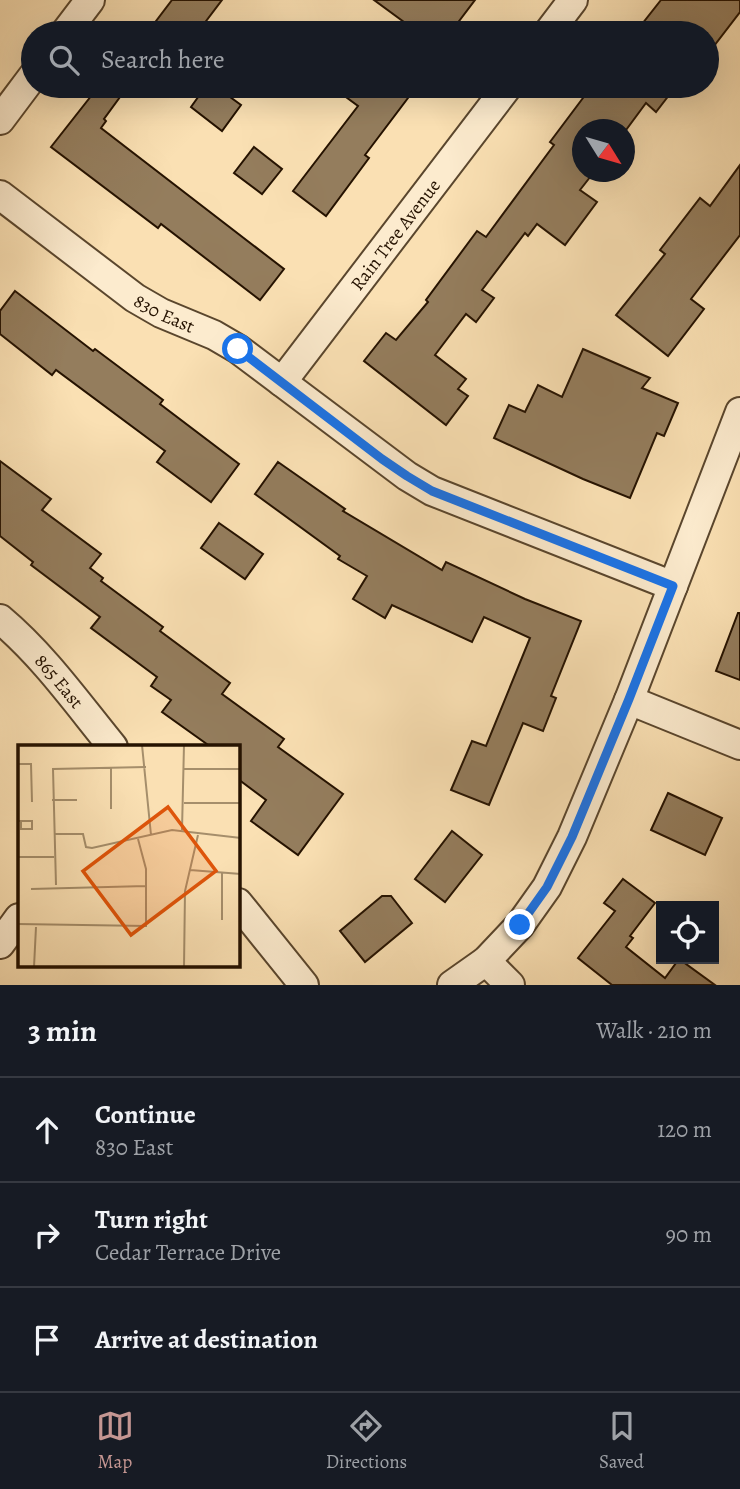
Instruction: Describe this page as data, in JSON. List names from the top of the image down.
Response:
{
  "streets": {
    "street": ["Rain Tree Avenue", "830 East", "865 East"]
  },
  "crossings": [
    ["Rain Tree Avenue", "830 East"]
  ],
  "north": "bottom right",
  "page": {
    "search": "Search here",
    "heading": ["3 min", "Walk · 210 m"],
    "list": [
      ["Continue", "830 East", "120 m"],
      ["Turn right", "Cedar Terrace Drive", "90 m"],
      "Arrive at destination"
    ],
    "nav": ["Map", "Directions", "Saved"]
  }
}
